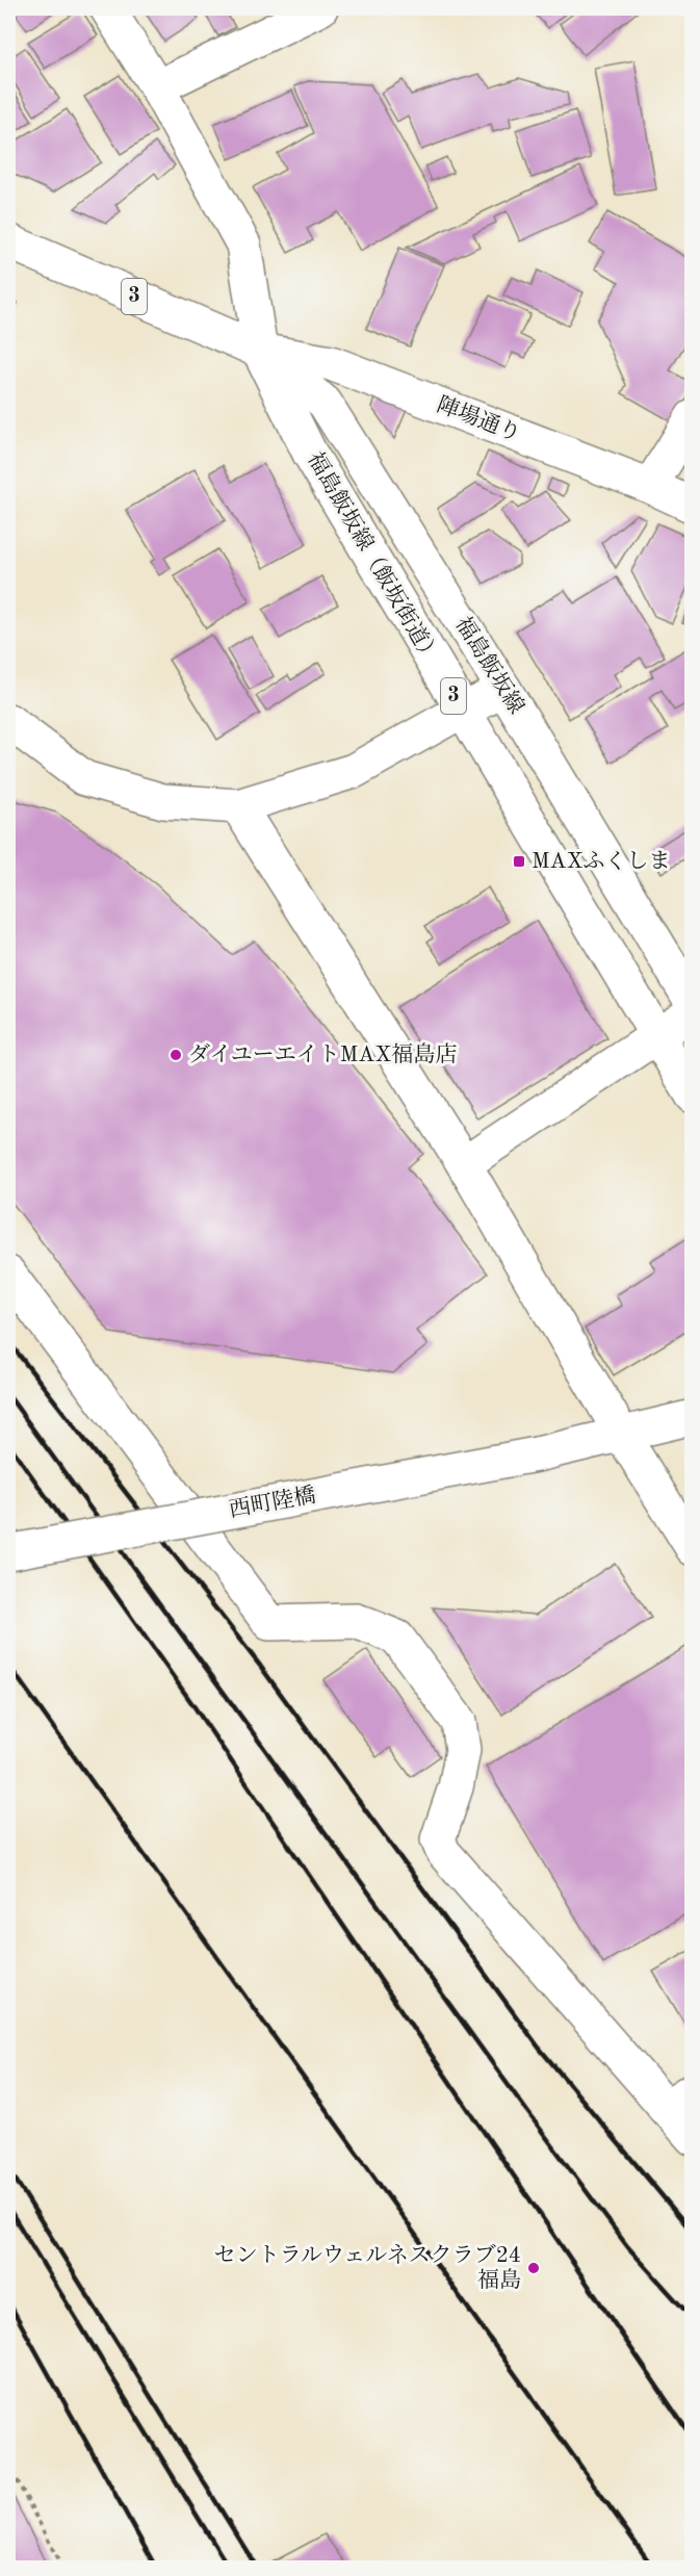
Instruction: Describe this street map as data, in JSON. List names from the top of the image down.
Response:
{
  "streets": {
    "street": [
      "3",
      "陣場通り",
      "福島飯坂線（飯坂街道）",
      "福島飯坂線",
      "西町陸橋"
    ]
  },
  "crossings": [
    ["3", "陣場通り"],
    ["3", "福島飯坂線（飯坂街道）"],
    ["3", "福島飯坂線"],
    ["陣場通り", "福島飯坂線（飯坂街道）"],
    ["陣場通り", "福島飯坂線"],
    ["福島飯坂線（飯坂街道）", "福島飯坂線"]
  ],
  "places": {
    "transit": ["MAXふくしま"],
    "other": ["ダイユーエイトMAX福島店", "セントラルウェルネスクラブ24 福島"]
  }
}
